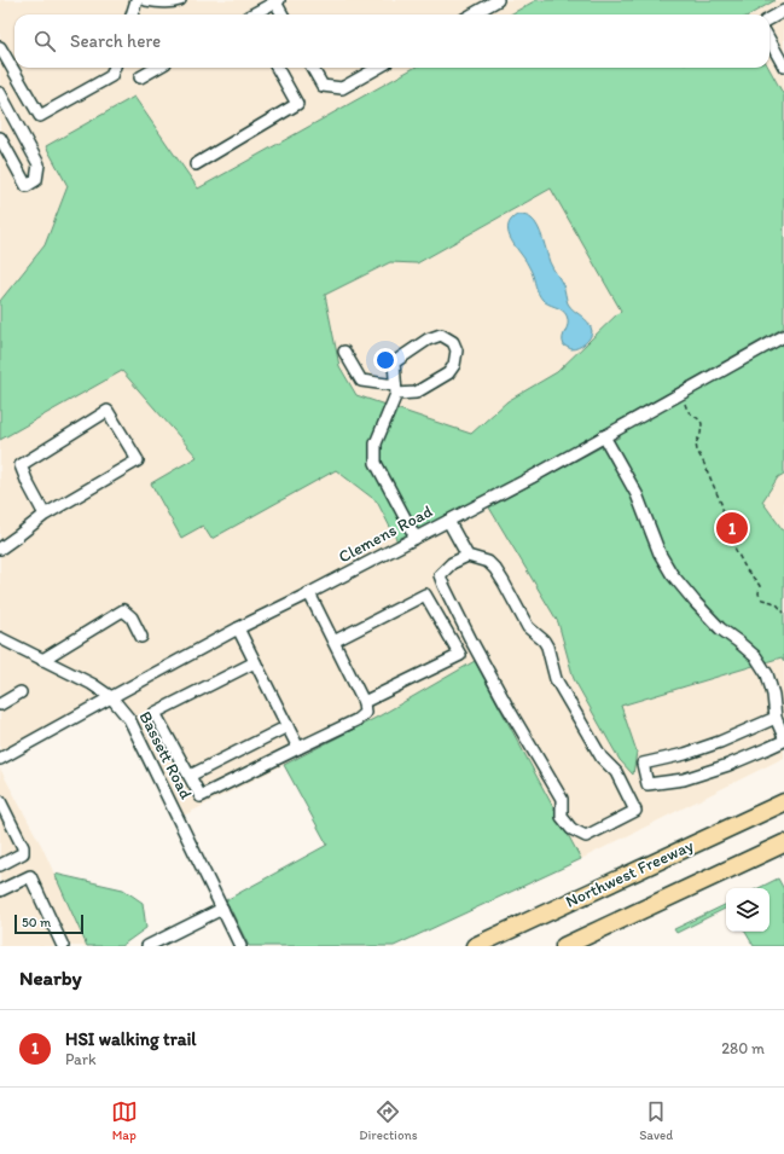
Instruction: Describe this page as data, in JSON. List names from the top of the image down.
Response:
{
  "streets": {
    "highway": ["Northwest Freeway"],
    "street": ["Clemens Road", "Bassett Road"]
  },
  "crossings": [
    ["Clemens Road", "Bassett Road"]
  ],
  "scale_bar": "50 m",
  "page": {
    "search": "Search here",
    "pins": "1",
    "scale": "50 m",
    "heading": "Nearby",
    "list": [
      {
        "mark": "1",
        "name": "HSI walking trail",
        "note": "Park",
        "value": "280 m"
      }
    ],
    "nav": ["Map", "Directions", "Saved"]
  }
}
